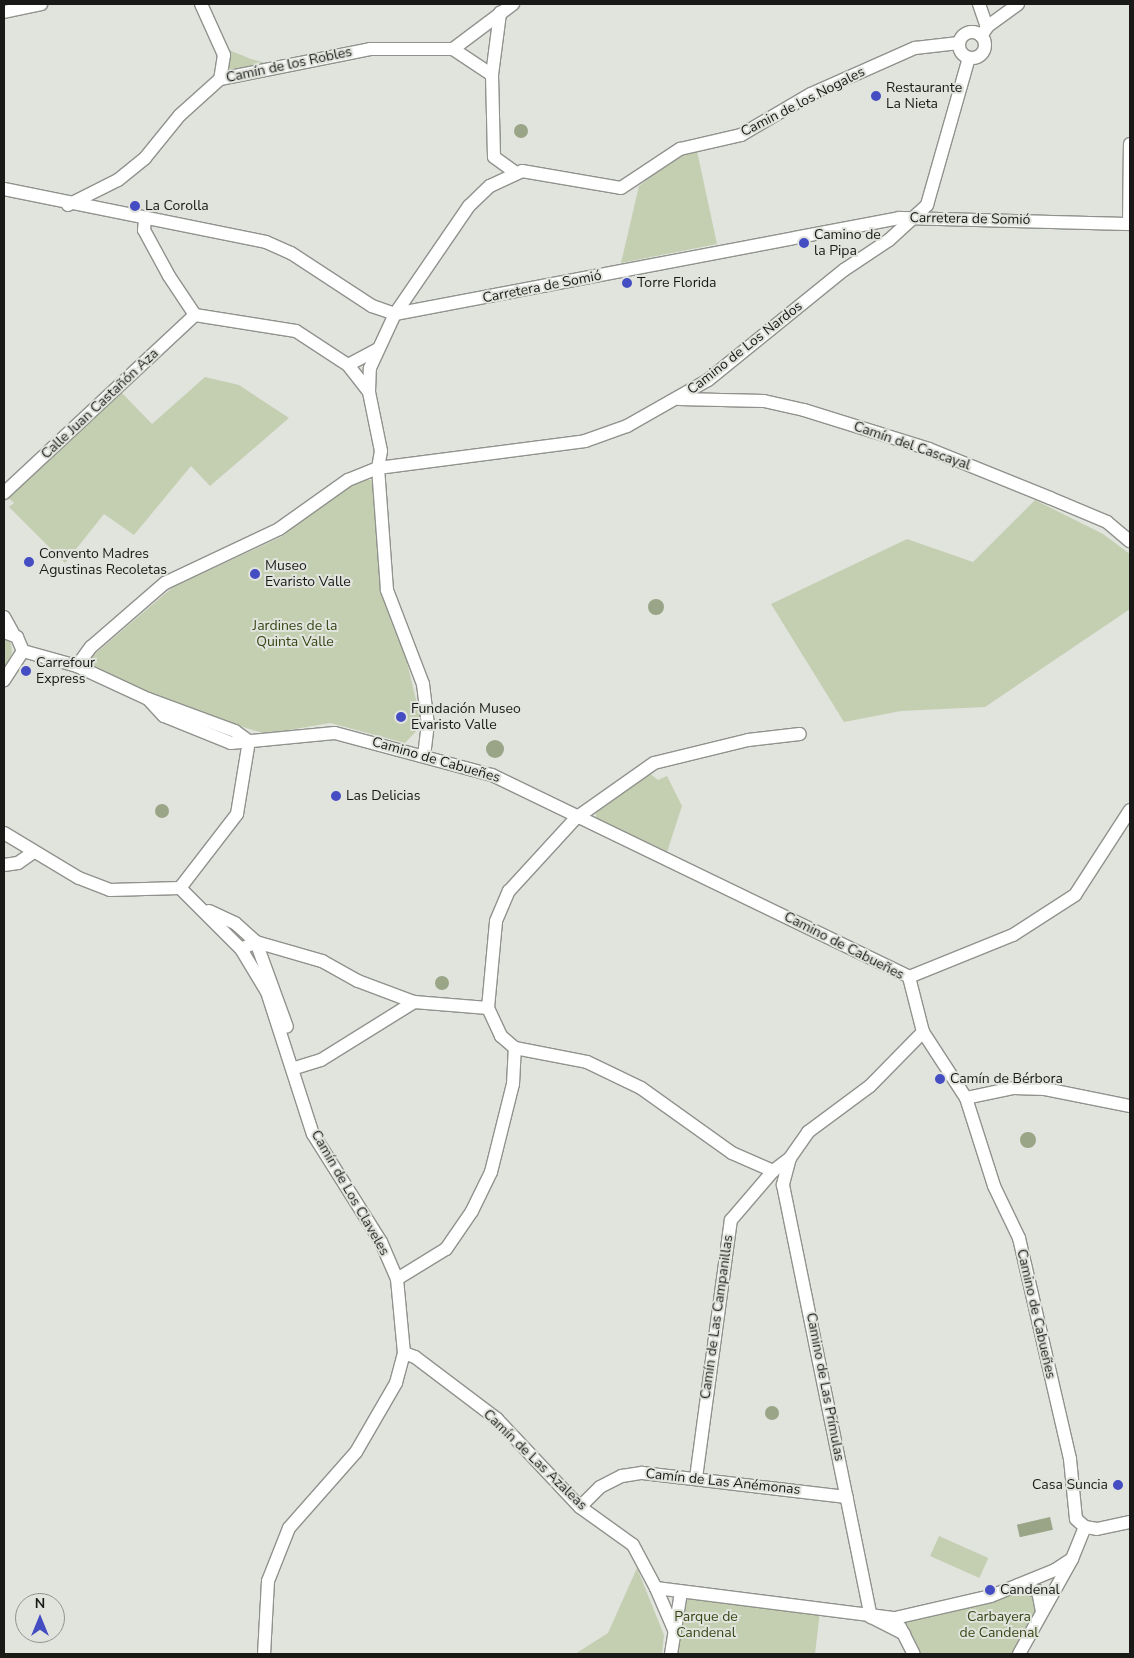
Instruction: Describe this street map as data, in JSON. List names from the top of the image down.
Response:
{
  "streets": {
    "street": [
      "Camín de los Robles",
      "Camin de los Nogales",
      "Carretera de Somió",
      "Camino de Los Nardos",
      "Calle Juan Castañón Aza",
      "Camín del Cascayal",
      "Camino de Cabueñes",
      "Camín de Los Claveles",
      "Camín de Las Campanillas",
      "Camino de Las Prímulas",
      "Camín de Las Azaleas",
      "Camín de Las Anémonas"
    ]
  },
  "crossings": [
    ["Camín de los Robles", "Carretera de Somió"],
    ["Carretera de Somió", "Camino de Los Nardos"],
    ["Camino de Los Nardos", "Camín del Cascayal"],
    ["Camino de Los Nardos", "Camino de Cabueñes"],
    ["Camín de Los Claveles", "Camín de Las Azaleas"],
    ["Camín de Las Campanillas", "Camino de Las Prímulas"],
    ["Camín de Las Campanillas", "Camín de Las Anémonas"],
    ["Camino de Las Prímulas", "Camín de Las Anémonas"],
    ["Camín de Las Azaleas", "Camín de Las Anémonas"]
  ],
  "parks": ["Jardines de la Quinta Valle", "Parque de Candenal", "Carbayera de Candenal"],
  "places": [
    "Restaurante La Nieta",
    "La Corolla",
    "Camino de la Pipa",
    "Torre Florida",
    "Convento Madres Agustinas Recoletas",
    "Museo Evaristo Valle",
    "Carrefour Express",
    "Fundación Museo Evaristo Valle",
    "Las Delicias",
    "Camín de Bérbora",
    "Casa Suncia",
    "Candenal"
  ],
  "north": "top"
}
